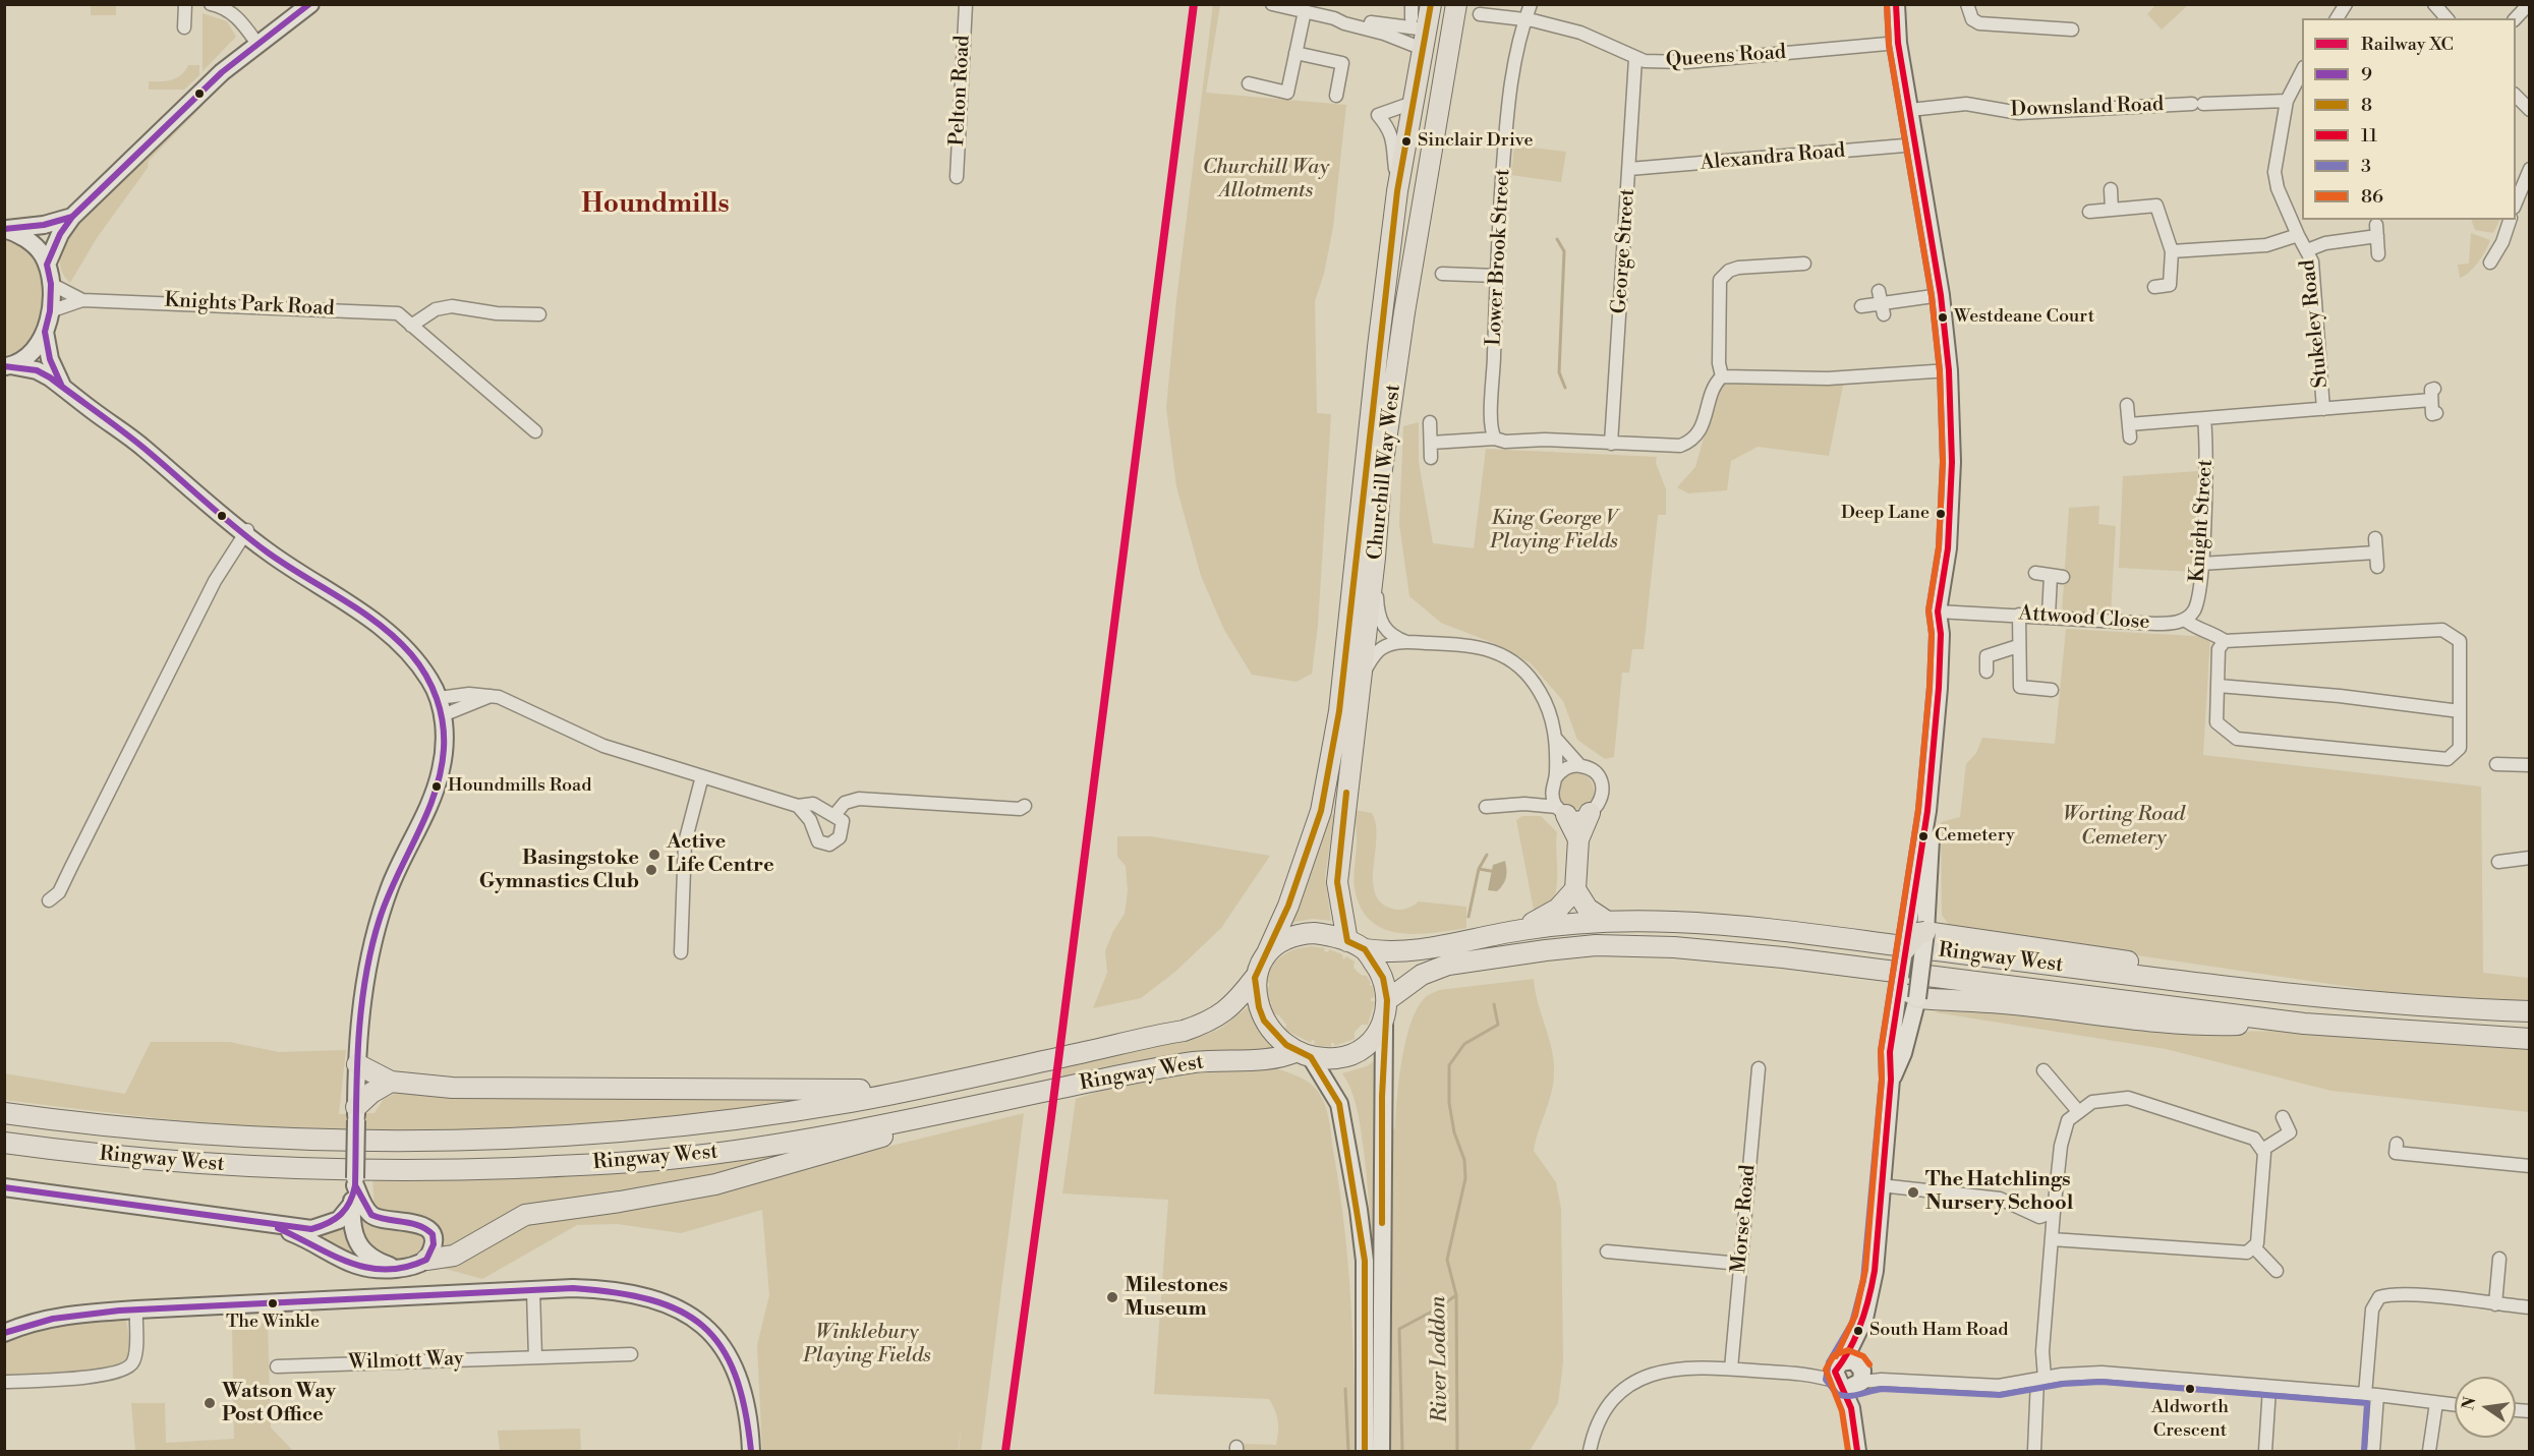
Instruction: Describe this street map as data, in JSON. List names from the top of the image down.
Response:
{
  "streets": {
    "main road": ["Churchill Way West", "Ringway West"],
    "street": [
      "Queens Road",
      "Pelton Road",
      "Downsland Road",
      "Alexandra Road",
      "George Street",
      "Lower Brook Street",
      "Knights Park Road",
      "Stukeley Road",
      "Knight Street",
      "Attwood Close",
      "Morse Road",
      "Wilmott Way"
    ]
  },
  "crossings": [
    ["Queens Road", "George Street"],
    ["Queens Road", "Lower Brook Street"],
    ["Downsland Road", "Stukeley Road"],
    ["Alexandra Road", "George Street"],
    ["Churchill Way West", "Ringway West"],
    ["Knight Street", "Attwood Close"]
  ],
  "districts": ["Houndmills"],
  "water": ["River Loddon"],
  "parks": [
    "Churchill Way Allotments",
    "King George V Playing Fields",
    "Worting Road Cemetery",
    "Winklebury Playing Fields"
  ],
  "places": [
    "Sinclair Drive",
    "Westdeane Court",
    "Deep Lane",
    "Houndmills Road",
    "Cemetery",
    "Active Life Centre",
    "Basingstoke Gymnastics Club",
    "The Hatchlings Nursery School",
    "Milestones Museum",
    "The Winkle",
    "South Ham Road",
    "Aldworth Crescent",
    "Watson Way Post Office"
  ],
  "lines": [
    "rail line XC",
    "transit line 9",
    "transit line 8",
    "transit line 11",
    "transit line 3",
    "transit line 86"
  ],
  "legend": [
    "Railway XC",
    "9",
    "8",
    "11",
    "3",
    "86"
  ],
  "north": "left"
}
